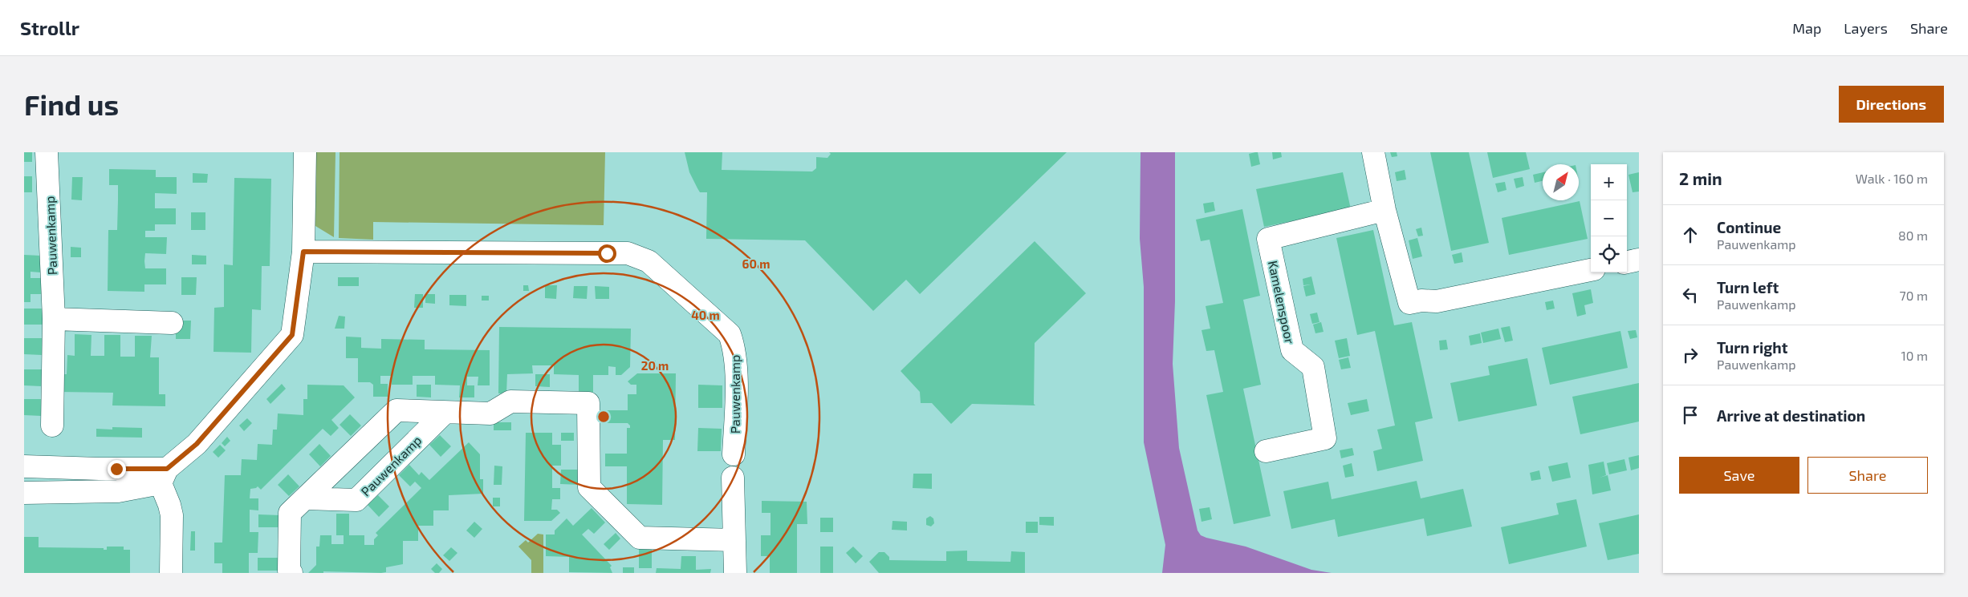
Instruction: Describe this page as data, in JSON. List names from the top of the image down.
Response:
{
  "streets": {
    "street": ["Pauwenkamp", "Kamelenspoor"]
  },
  "north": "top right",
  "page": {
    "header": "Strollr",
    "nav": ["Map", "Layers", "Share"],
    "buttons": [
      "Directions",
      ["Save", "Share"]
    ],
    "title": "Find us",
    "heading": ["2 min", "Walk · 160 m"],
    "map_buttons": ["+", "−"],
    "list": [
      ["Continue", "Pauwenkamp", "80 m"],
      ["Turn left", "Pauwenkamp", "70 m"],
      ["Turn right", "Pauwenkamp", "10 m"],
      "Arrive at destination"
    ]
  },
  "rings": ["60 m", "40 m", "20 m"]
}
